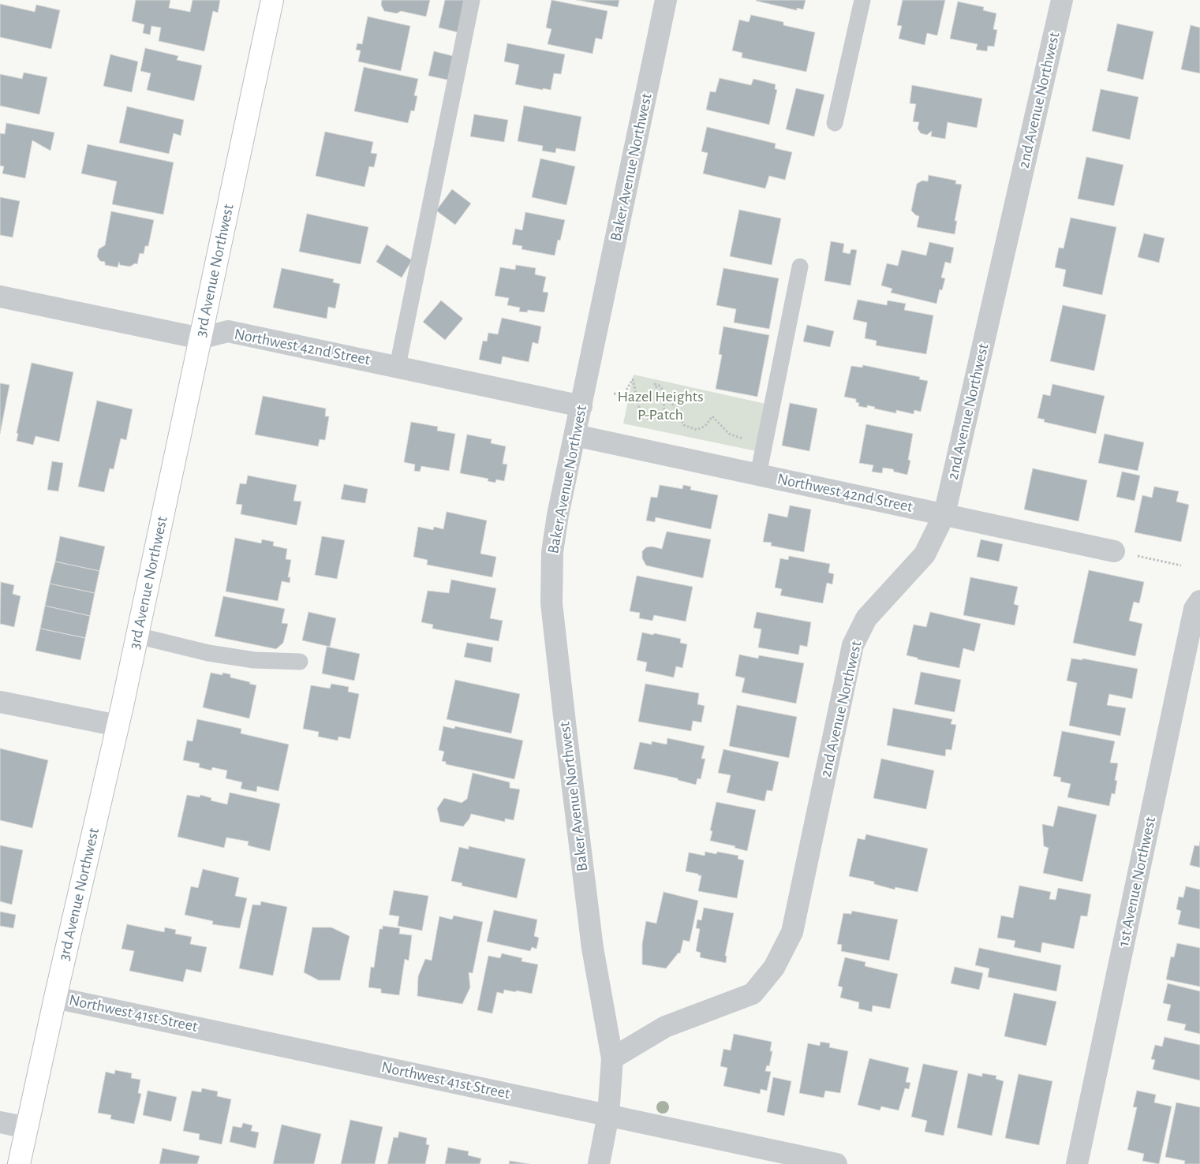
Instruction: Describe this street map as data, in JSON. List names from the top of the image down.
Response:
{
  "streets": {
    "street": [
      "2nd Avenue Northwest",
      "Baker Avenue Northwest",
      "3rd Avenue Northwest",
      "Northwest 42nd Street",
      "1st Avenue Northwest",
      "Northwest 41st Street"
    ]
  },
  "crossings": [
    ["2nd Avenue Northwest", "Baker Avenue Northwest"],
    ["2nd Avenue Northwest", "Northwest 42nd Street"],
    ["Baker Avenue Northwest", "Northwest 42nd Street"],
    ["3rd Avenue Northwest", "Northwest 42nd Street"],
    ["3rd Avenue Northwest", "Northwest 41st Street"]
  ],
  "parks": ["Hazel Heights P-Patch"]
}
